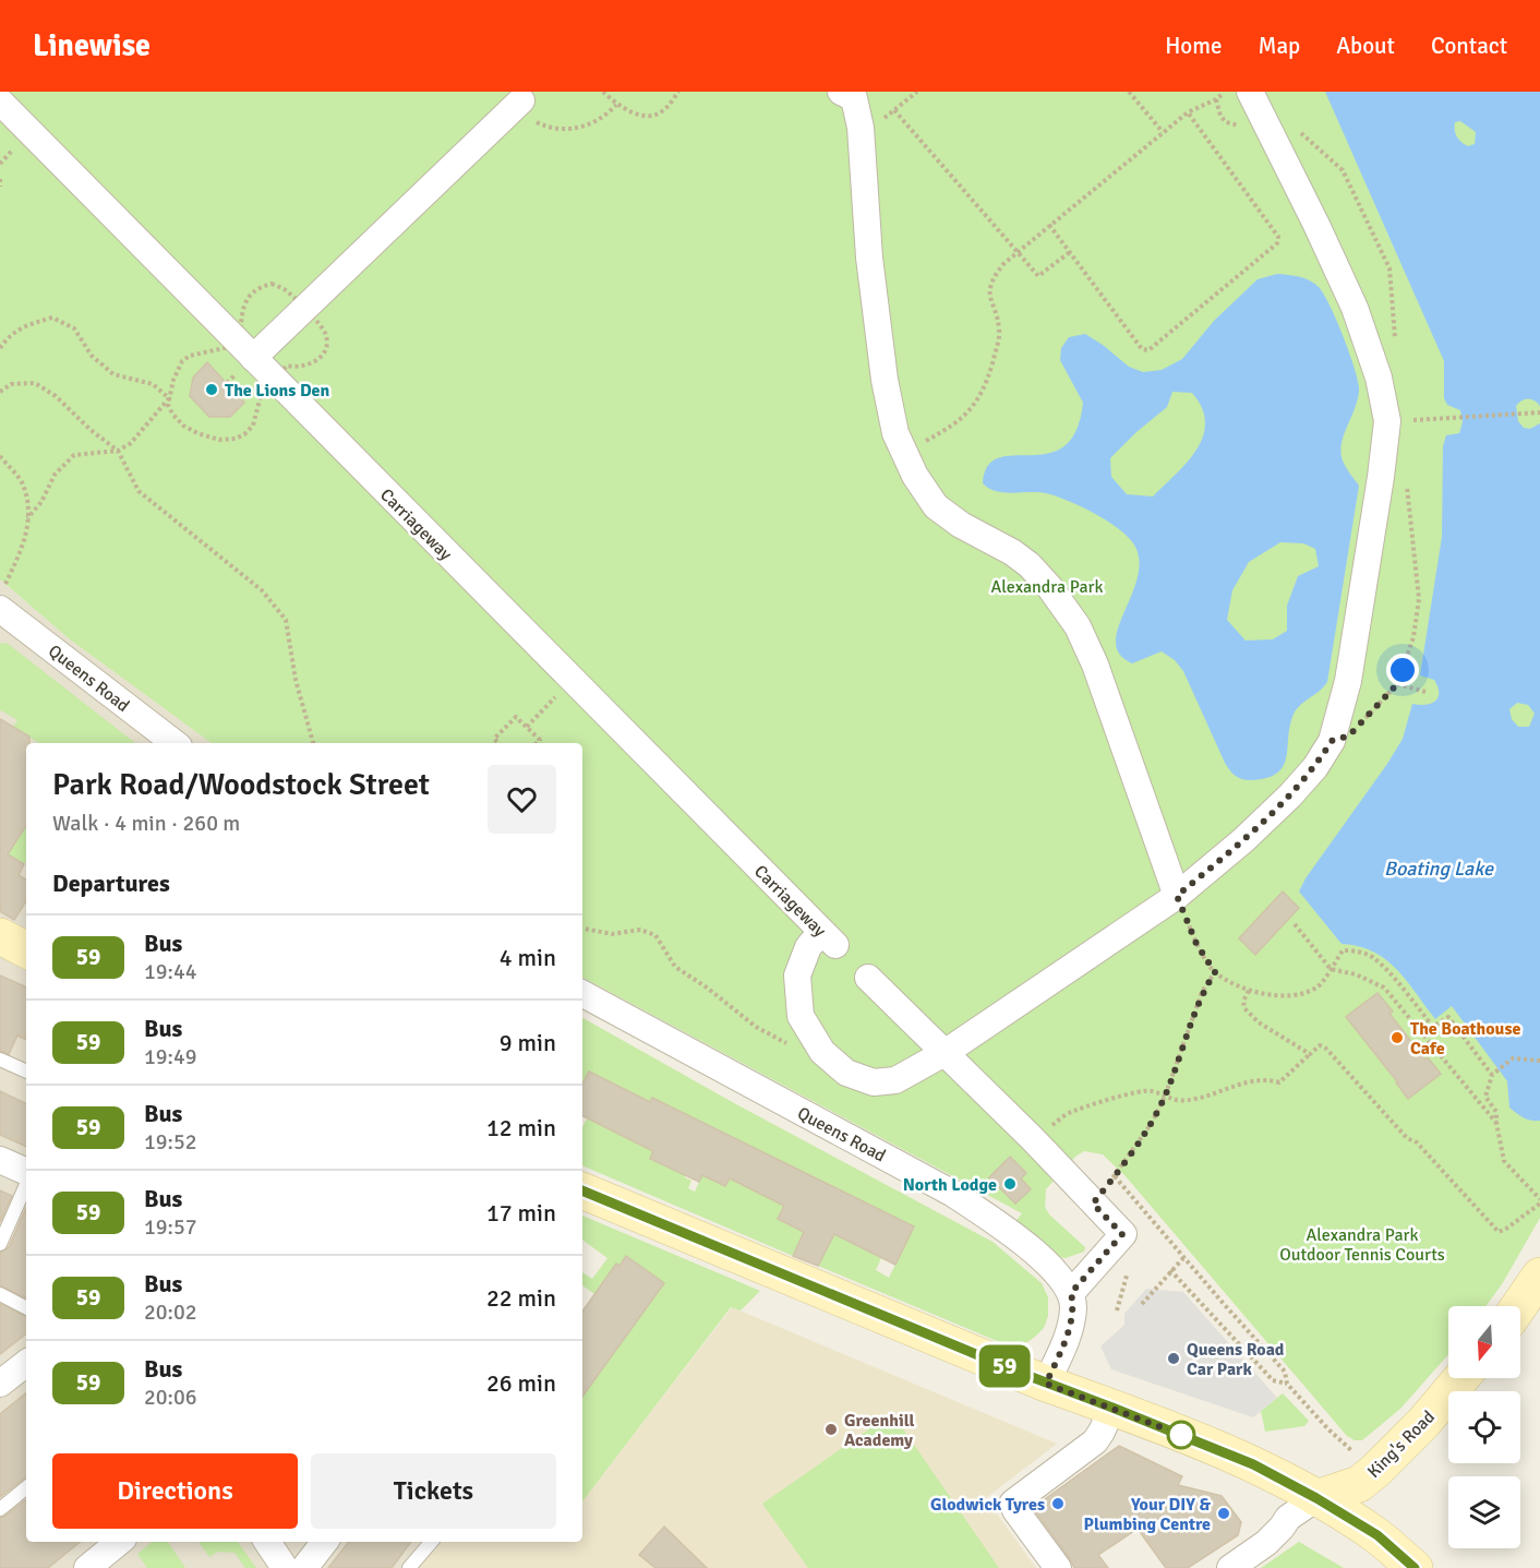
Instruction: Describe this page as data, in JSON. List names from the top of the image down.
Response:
{
  "streets": {
    "street": ["Carriageway", "Queens Road", "King's Road"]
  },
  "water": ["Boating Lake"],
  "parks": ["Alexandra Park", "Alexandra Park Outdoor Tennis Courts"],
  "places": [
    "The Lions Den",
    "The Boathouse Cafe",
    "North Lodge",
    "Queens Road Car Park",
    "Greenhill Academy",
    "Glodwick Tyres",
    "Your DIY & Plumbing Centre"
  ],
  "lines": ["bus line 59"],
  "north": "bottom",
  "page": {
    "header": "Linewise",
    "nav": [
      "Home",
      "Map",
      "About",
      "Contact"
    ],
    "on_map": "59",
    "heading": [
      ["Park Road/Woodstock Street", "Walk · 4 min · 260 m"],
      "Departures"
    ],
    "list": [
      {
        "mark": "59",
        "name": "Bus",
        "note": "19:44",
        "value": "4 min"
      },
      {
        "mark": "59",
        "name": "Bus",
        "note": "19:49",
        "value": "9 min"
      },
      {
        "mark": "59",
        "name": "Bus",
        "note": "19:52",
        "value": "12 min"
      },
      {
        "mark": "59",
        "name": "Bus",
        "note": "19:57",
        "value": "17 min"
      },
      {
        "mark": "59",
        "name": "Bus",
        "note": "20:02",
        "value": "22 min"
      },
      {
        "mark": "59",
        "name": "Bus",
        "note": "20:06",
        "value": "26 min"
      }
    ],
    "buttons": ["Directions", "Tickets"]
  }
}
